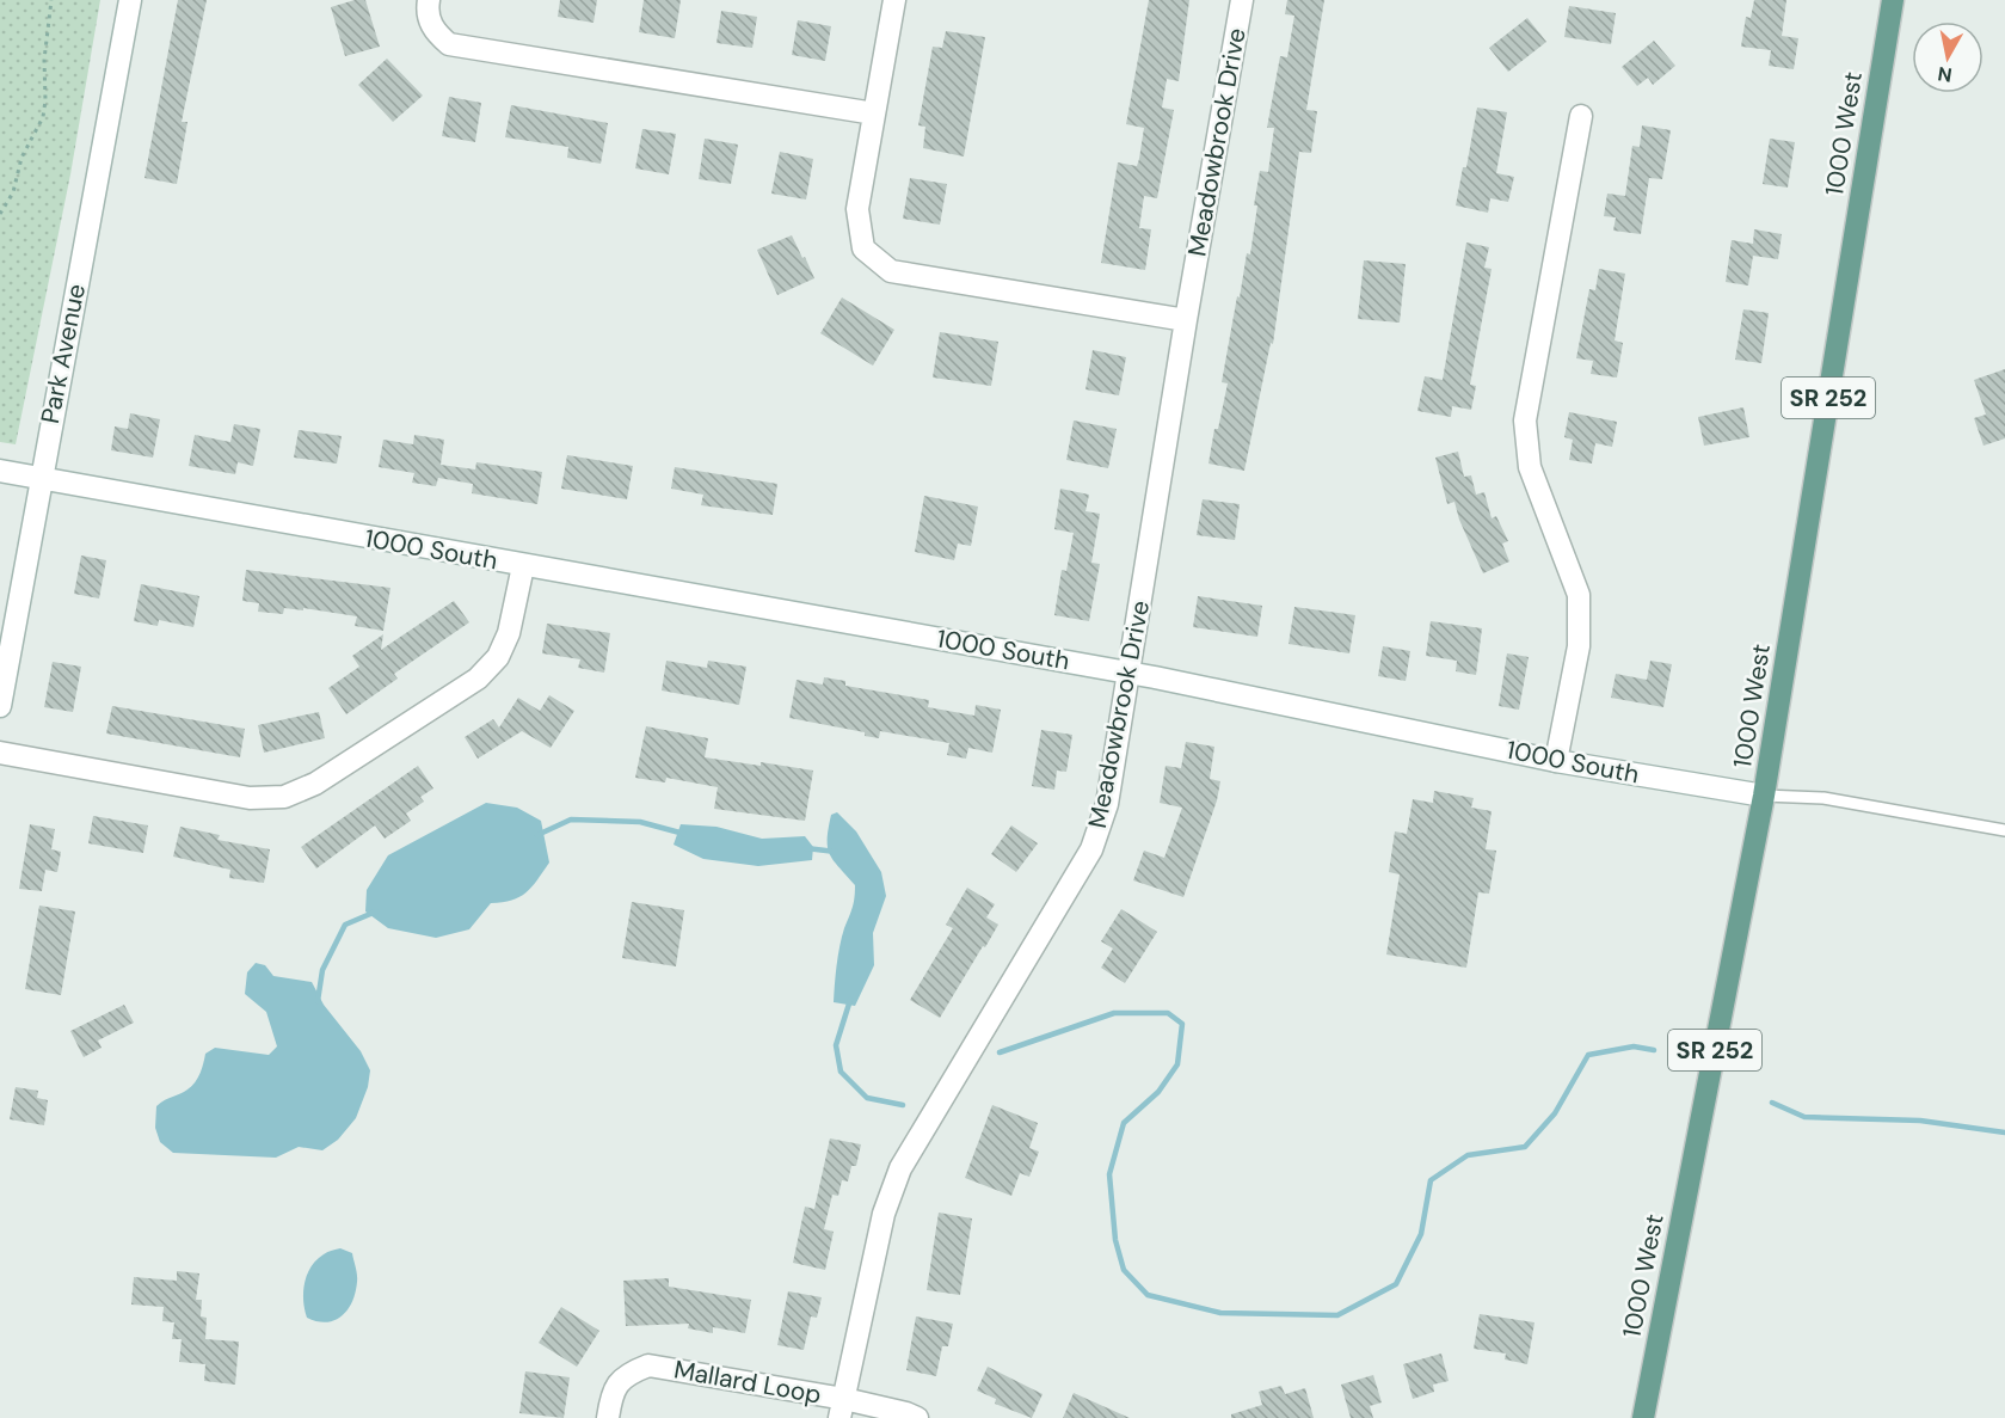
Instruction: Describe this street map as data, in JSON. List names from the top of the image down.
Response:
{
  "streets": {
    "main road": ["1000 West", "SR 252"],
    "street": [
      "Meadowbrook Drive",
      "Park Avenue",
      "1000 South",
      "Mallard Loop"
    ]
  },
  "crossings": [
    ["1000 West", "1000 South"],
    ["Meadowbrook Drive", "1000 South"],
    ["Meadowbrook Drive", "Mallard Loop"],
    ["Park Avenue", "1000 South"]
  ],
  "north": "bottom"
}
